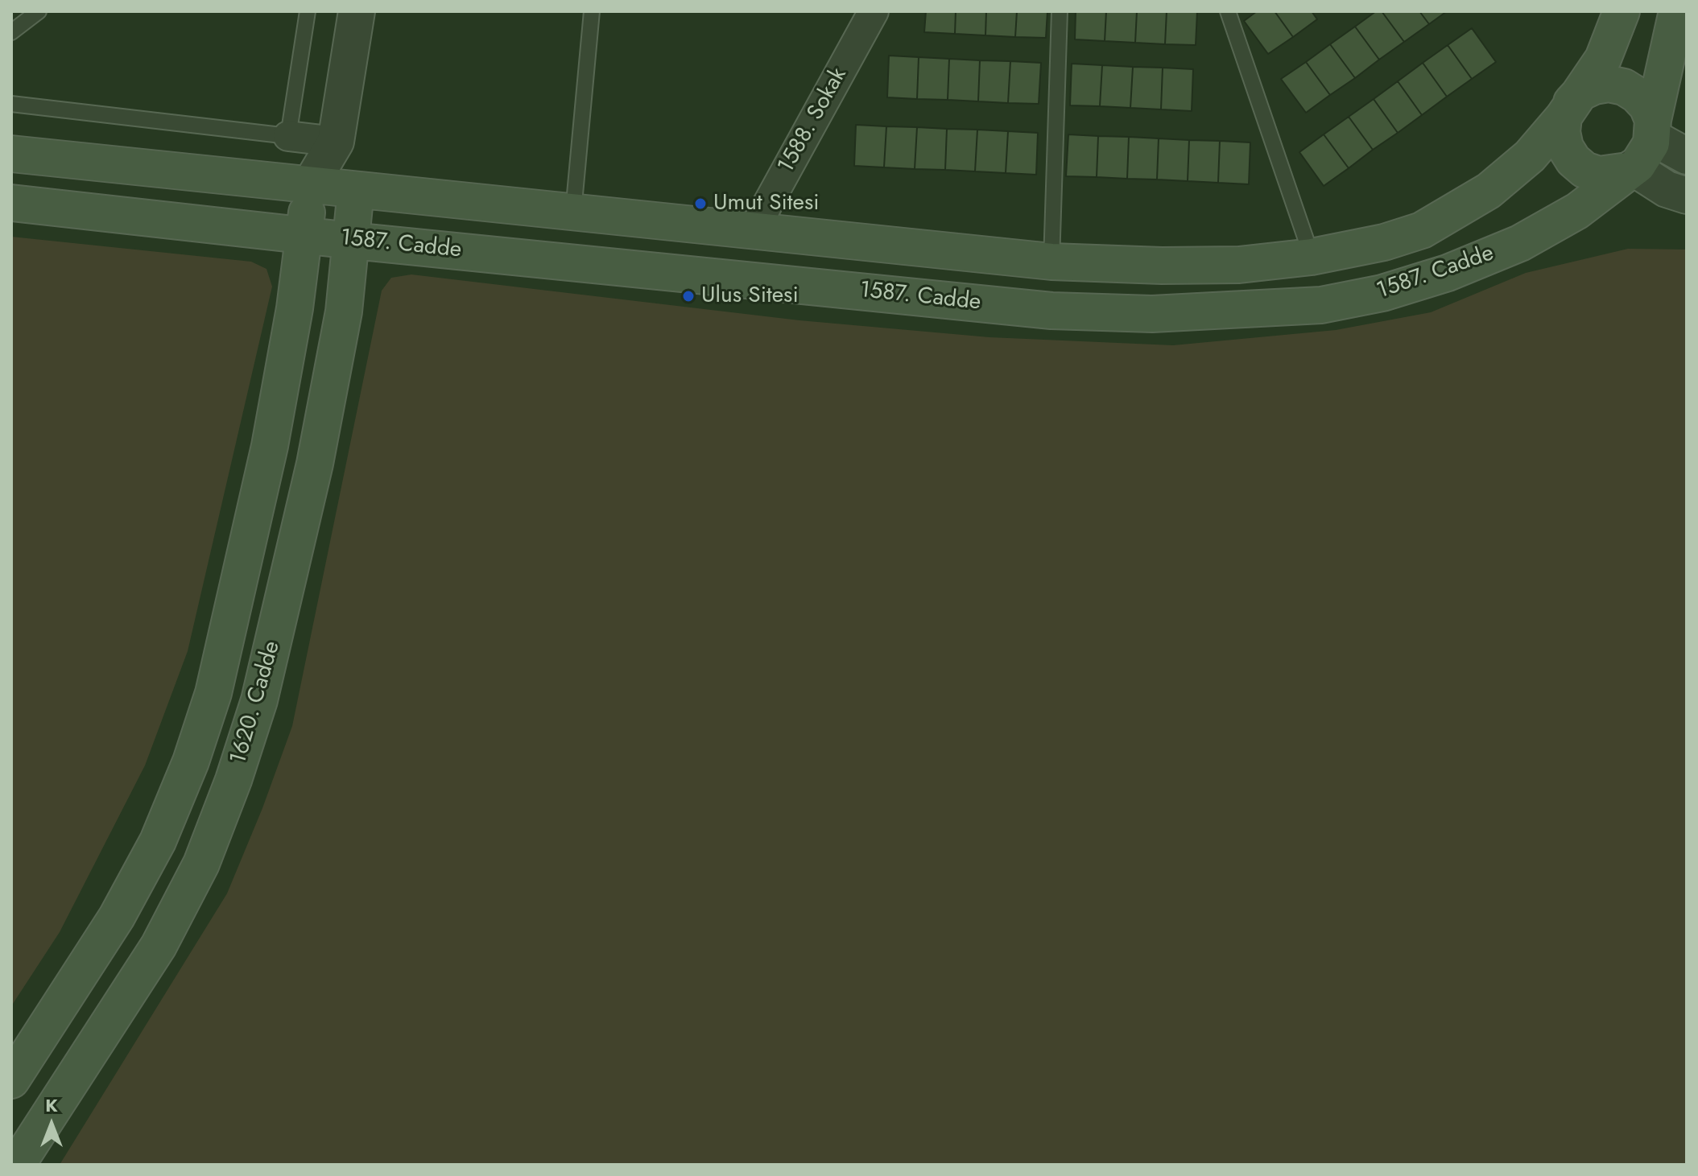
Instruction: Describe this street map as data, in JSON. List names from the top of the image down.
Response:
{
  "streets": {
    "main road": ["1587. Cadde", "1620. Cadde"],
    "street": ["1588. Sokak"]
  },
  "crossings": [
    ["1588. Sokak", "1587. Cadde"],
    ["1587. Cadde", "1620. Cadde"]
  ],
  "places": ["Umut Sitesi", "Ulus Sitesi"],
  "north": "top"
}
